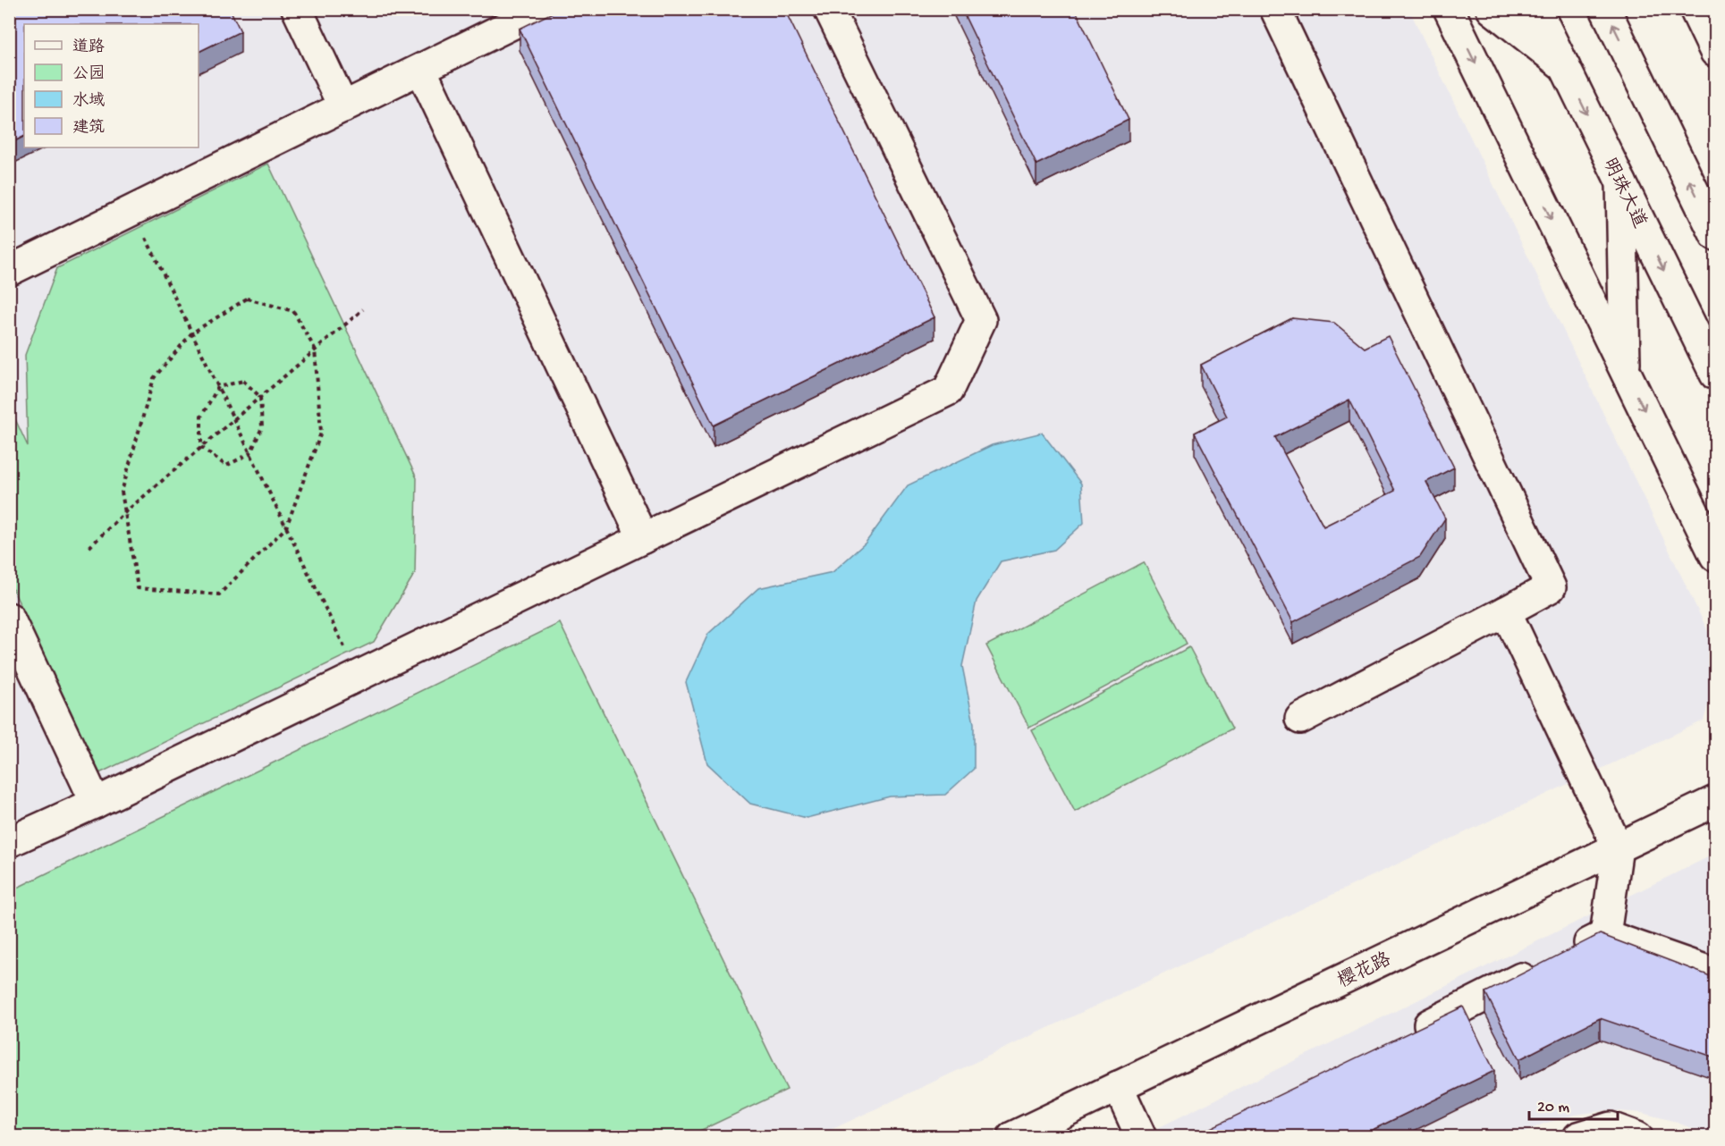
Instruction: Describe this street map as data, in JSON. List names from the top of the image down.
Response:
{
  "streets": {
    "street": ["明珠大道", "樱花路"]
  },
  "legend": [
    "道路",
    "公园",
    "水域",
    "建筑"
  ],
  "scale_bar": "20 m"
}
